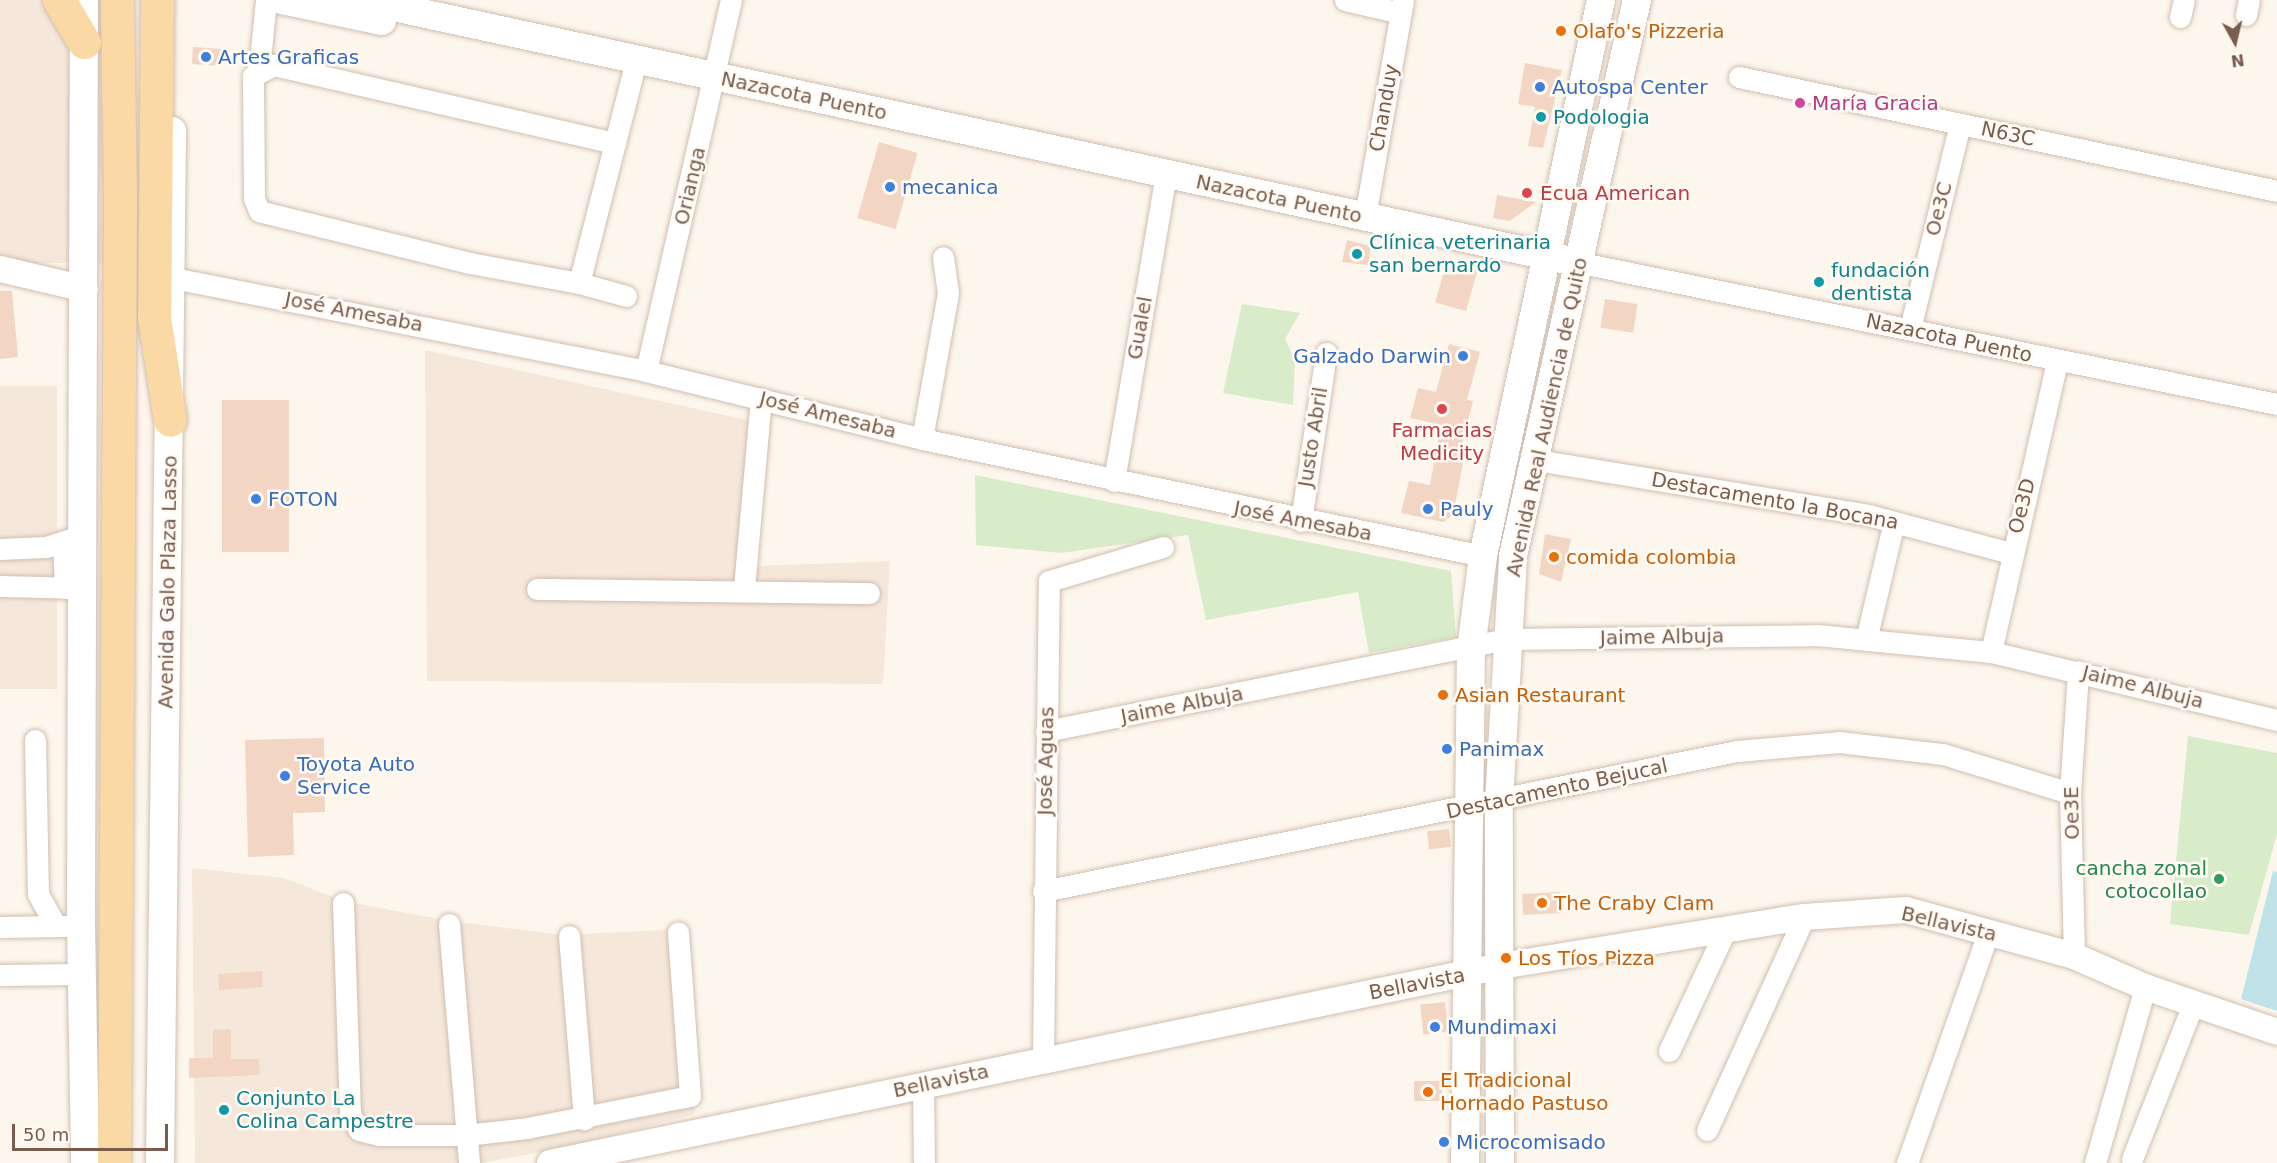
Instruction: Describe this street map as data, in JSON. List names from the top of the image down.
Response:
{
  "streets": {
    "main road": ["Nazacota Puento", "Avenida Real Audiencia de Quito", "Avenida Galo Plaza Lasso"],
    "street": [
      "Chanduy",
      "N63C",
      "Orianga",
      "Oe3C",
      "José Amesaba",
      "Gualel",
      "Justo Abril",
      "Destacamento la Bocana",
      "Oe3D",
      "Jaime Albuja",
      "José Aguas",
      "Destacamento Bejucal",
      "Oe3E",
      "Bellavista"
    ]
  },
  "crossings": [
    ["Nazacota Puento", "Chanduy"],
    ["Nazacota Puento", "Orianga"],
    ["Nazacota Puento", "Oe3C"],
    ["Nazacota Puento", "Gualel"],
    ["Nazacota Puento", "Avenida Real Audiencia de Quito"],
    ["Nazacota Puento", "Oe3D"],
    ["N63C", "Oe3C"],
    ["Orianga", "José Amesaba"],
    ["José Amesaba", "Gualel"],
    ["José Amesaba", "Avenida Real Audiencia de Quito"],
    ["José Amesaba", "Justo Abril"],
    ["José Amesaba", "Avenida Galo Plaza Lasso"],
    ["Avenida Real Audiencia de Quito", "Destacamento la Bocana"],
    ["Avenida Real Audiencia de Quito", "Jaime Albuja"],
    ["Avenida Real Audiencia de Quito", "Destacamento Bejucal"],
    ["Avenida Real Audiencia de Quito", "Bellavista"],
    ["Destacamento la Bocana", "Oe3D"],
    ["Oe3D", "Jaime Albuja"],
    ["Jaime Albuja", "José Aguas"],
    ["Jaime Albuja", "Oe3E"],
    ["José Aguas", "Destacamento Bejucal"],
    ["José Aguas", "Bellavista"],
    ["Destacamento Bejucal", "Oe3E"],
    ["Oe3E", "Bellavista"]
  ],
  "places": [
    "Olafo's Pizzeria",
    "Artes Graficas",
    "Autospa Center",
    "María Gracia",
    "Podologia",
    "mecanica",
    "Ecua American",
    "Clínica veterinaria san bernardo",
    "fundación dentista",
    "Galzado Darwin",
    "Farmacias Medicity",
    "FOTON",
    "Pauly",
    "comida colombia",
    "Asian Restaurant",
    "Panimax",
    "Toyota Auto Service",
    "cancha zonal cotocollao",
    "The Craby Clam",
    "Los Tíos Pizza",
    "Mundimaxi",
    "El Tradicional Hornado Pastuso",
    "Conjunto La Colina Campestre",
    "Microcomisado"
  ],
  "scale_bar": "50 m",
  "north": "bottom"
}
